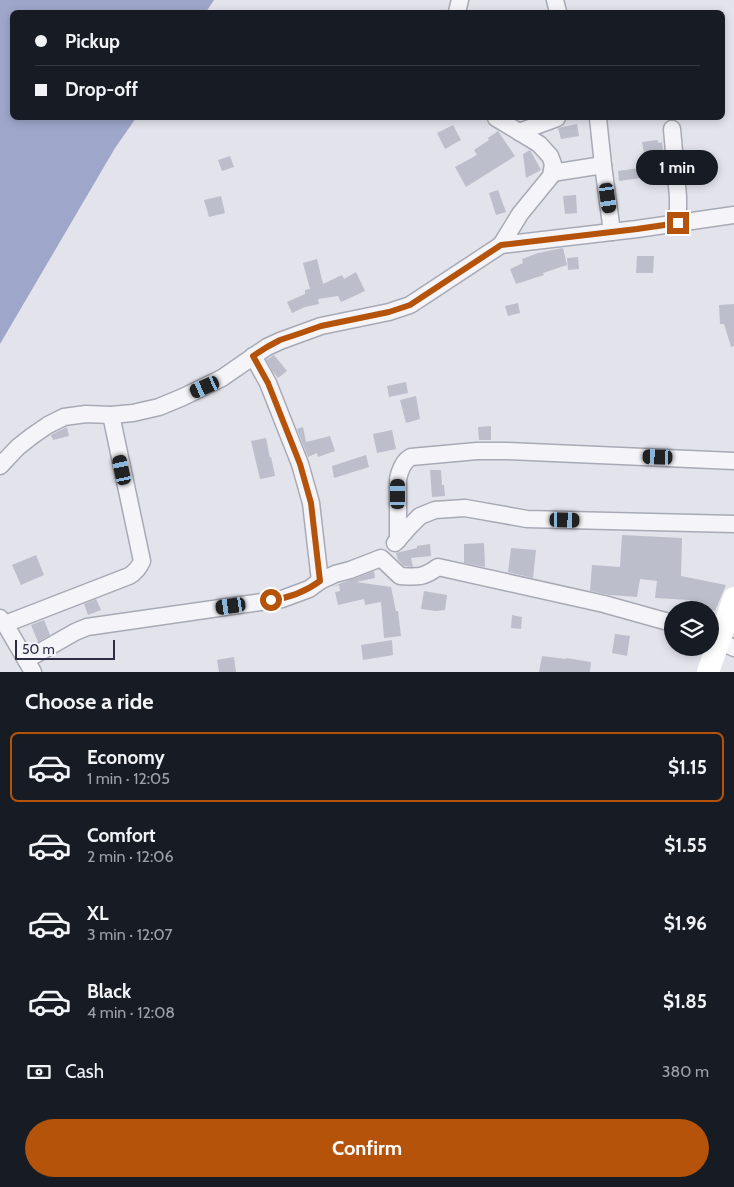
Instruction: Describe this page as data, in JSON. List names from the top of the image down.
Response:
{
  "scale_bar": "50 m",
  "page": {
    "banner": ["Pickup", "Drop-off"],
    "bubble": "1 min",
    "scale": "50 m",
    "heading": "Choose a ride",
    "list": [
      {
        "name": "Economy",
        "note": "1 min · 12:05",
        "value": "$1.15"
      },
      {
        "name": "Comfort",
        "note": "2 min · 12:06",
        "value": "$1.55"
      },
      {
        "name": "XL",
        "note": "3 min · 12:07",
        "value": "$1.96"
      },
      {
        "name": "Black",
        "note": "4 min · 12:08",
        "value": "$1.85"
      }
    ],
    "pay": ["Cash", "380 m"],
    "buttons": "Confirm"
  }
}
